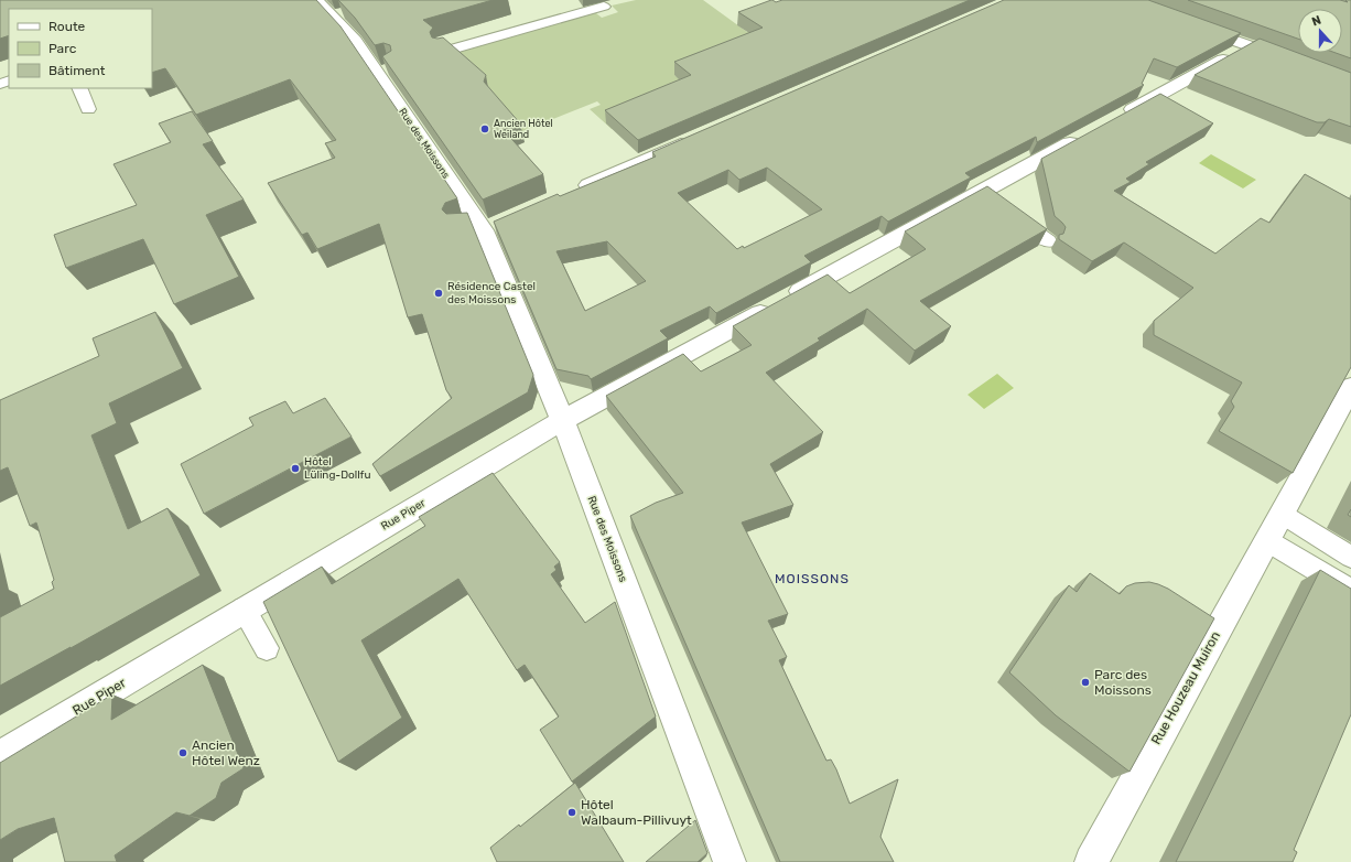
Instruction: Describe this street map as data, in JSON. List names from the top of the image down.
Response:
{
  "streets": {
    "street": ["Rue des Moissons", "Rue Piper", "Rue Houzeau Muiron"]
  },
  "crossings": [
    ["Rue des Moissons", "Rue Piper"]
  ],
  "districts": ["MOISSONS"],
  "places": [
    "Ancien Hôtel Weiland",
    "Résidence Castel des Moissons",
    "Hôtel Lüling-Dollfu",
    "Parc des Moissons",
    "Ancien Hôtel Wenz",
    "Hôtel Walbaum-Pillivuyt"
  ],
  "legend": ["Route", "Parc", "Bâtiment"],
  "north": "top"
}
